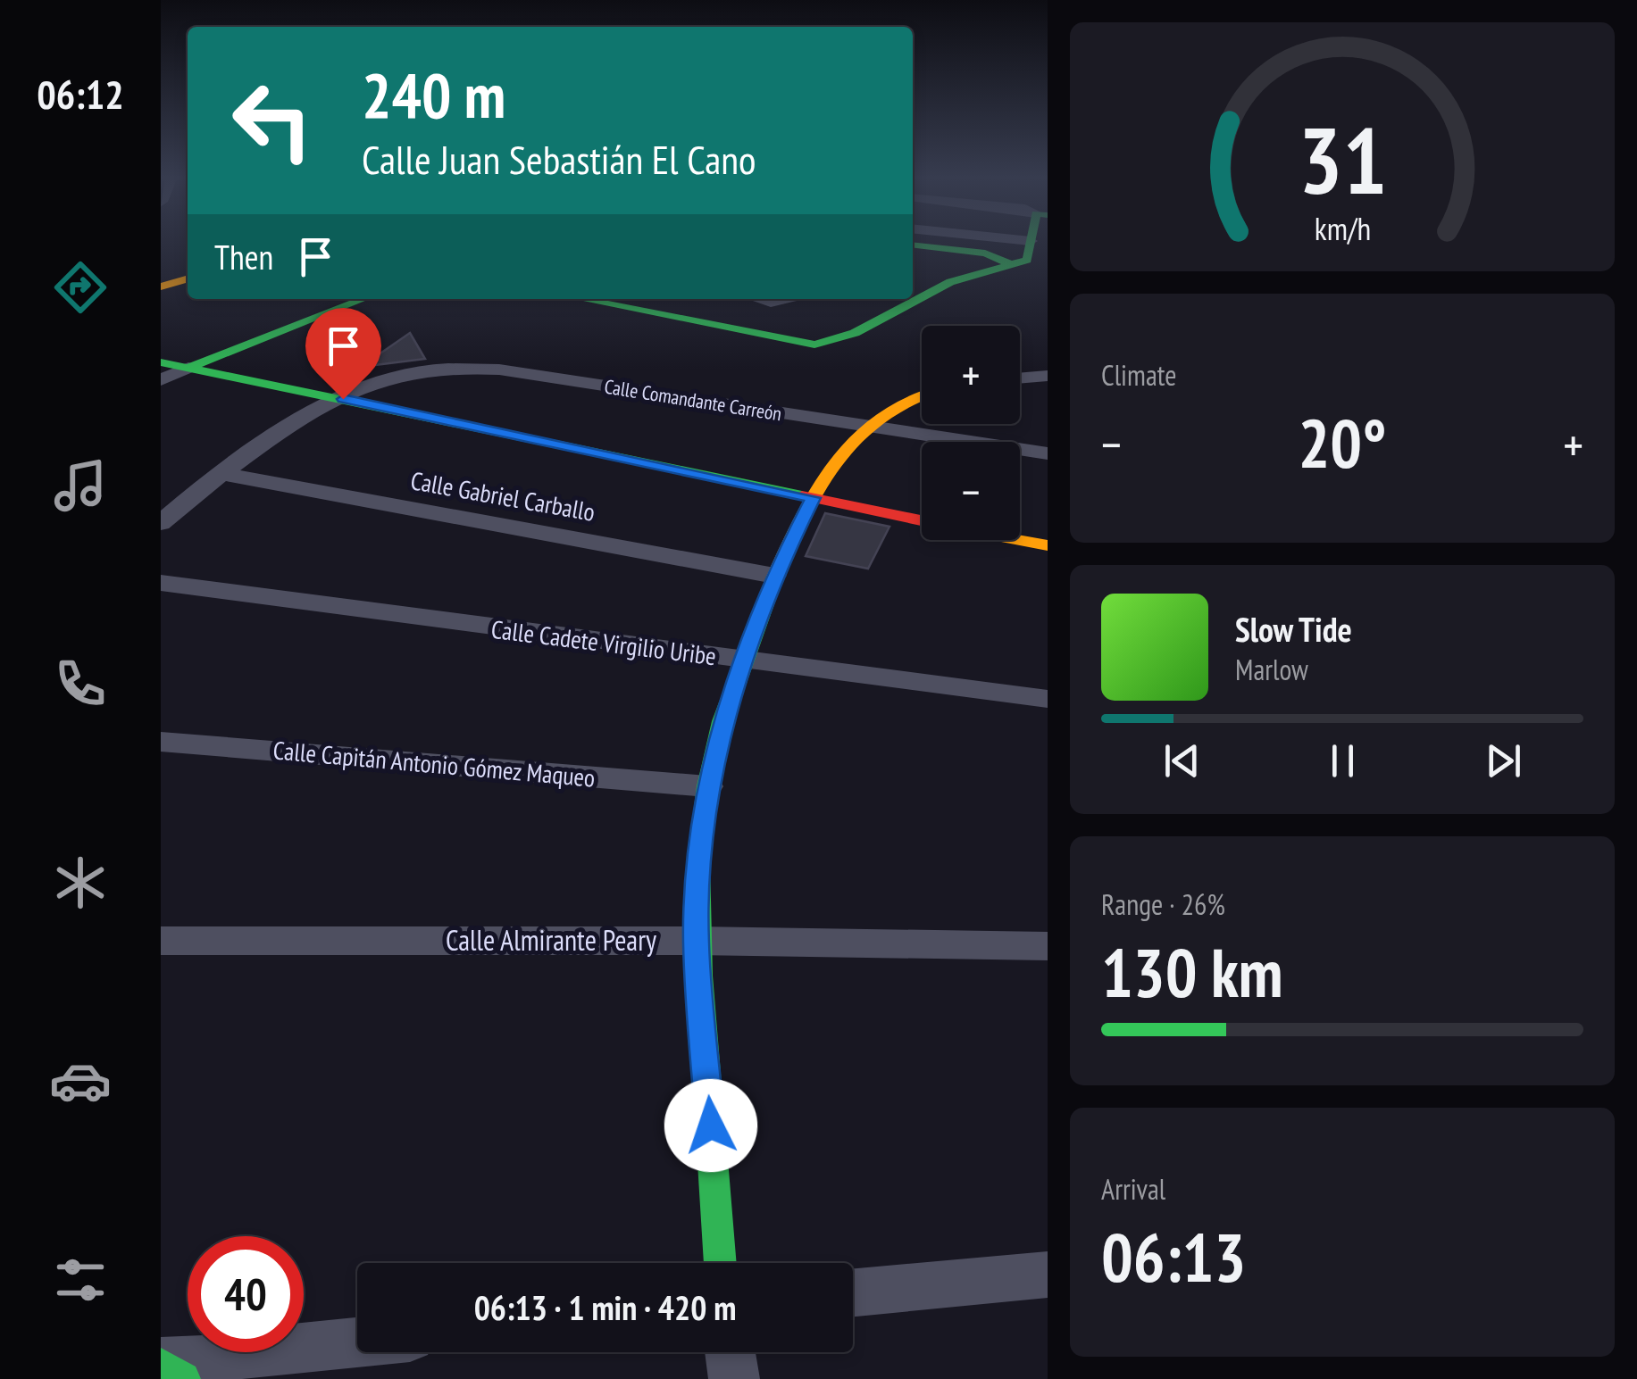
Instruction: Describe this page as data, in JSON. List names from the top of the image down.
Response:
{
  "streets": {
    "street": [
      "Calle Comandante Carreón",
      "Calle Gabriel Carballo",
      "Calle Cadete Virgilio Uribe",
      "Calle Capitán Antonio Gómez Maqueo",
      "Calle Almirante Peary"
    ]
  },
  "crossings": [
    ["Calle Comandante Carreón", "Calle Gabriel Carballo"]
  ],
  "page": {
    "tabs": "06:12",
    "turn": ["240 m", "Calle Juan Sebastián El Cano"],
    "then": "Then",
    "tile": [
      "Climate",
      ["Range · 26%", "130 km"],
      ["Arrival", "06:13"]
    ],
    "map_buttons": ["+", "−"],
    "heat": ["−", "20°", "+"],
    "song": ["Slow Tide", "Marlow"],
    "limit": "40",
    "trip": "06:13 · 1 min · 420 m",
    "gauge": ["31", "km/h"]
  }
}
